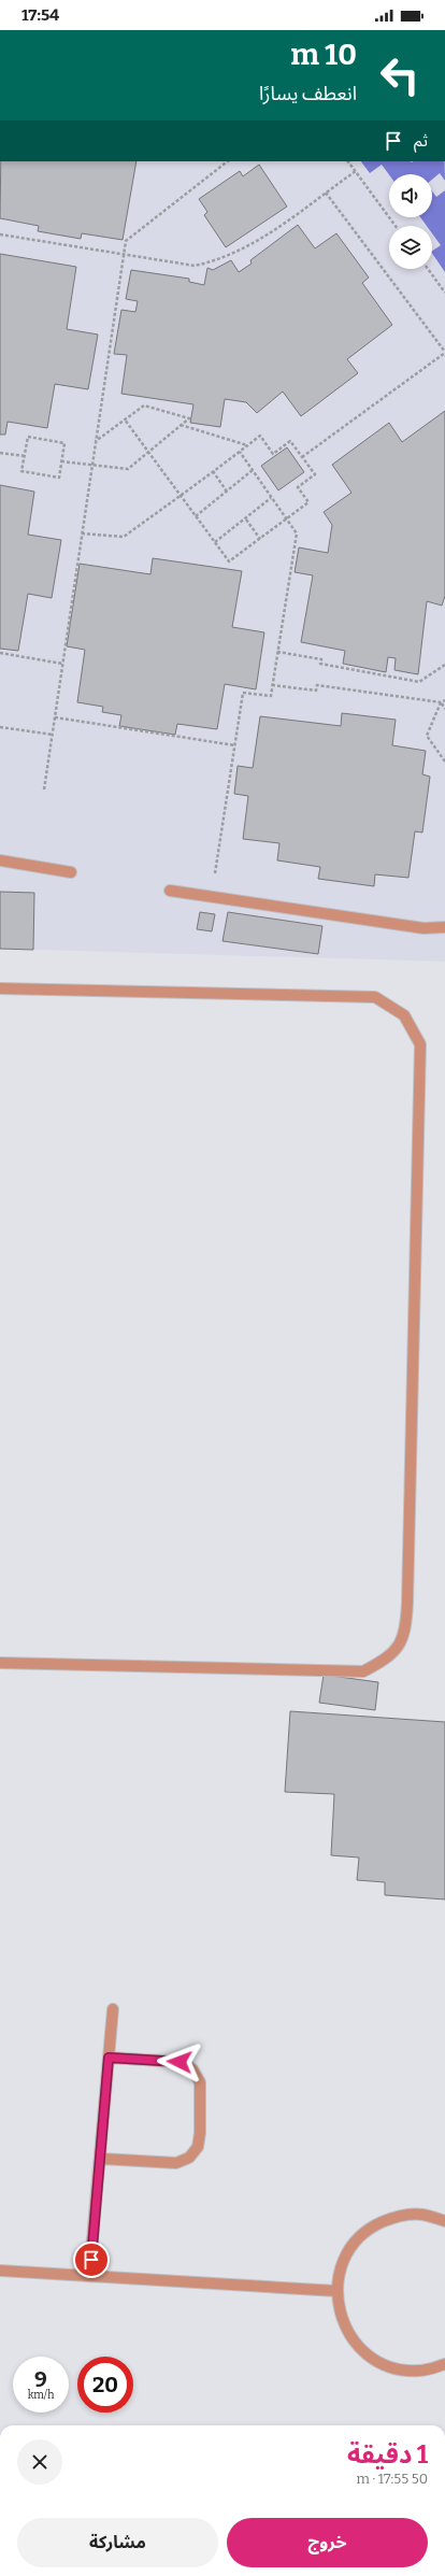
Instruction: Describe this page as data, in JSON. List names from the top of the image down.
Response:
{
  "page": {
    "status": "17:54",
    "turn": ["10 m", "انعطف يسارًا"],
    "then": "ثم",
    "speed": "9 km/h",
    "limit": "20",
    "heading": ["1 دقيقة", "50 m · 17:55"],
    "buttons": ["خروج", "مشاركة"]
  }
}
